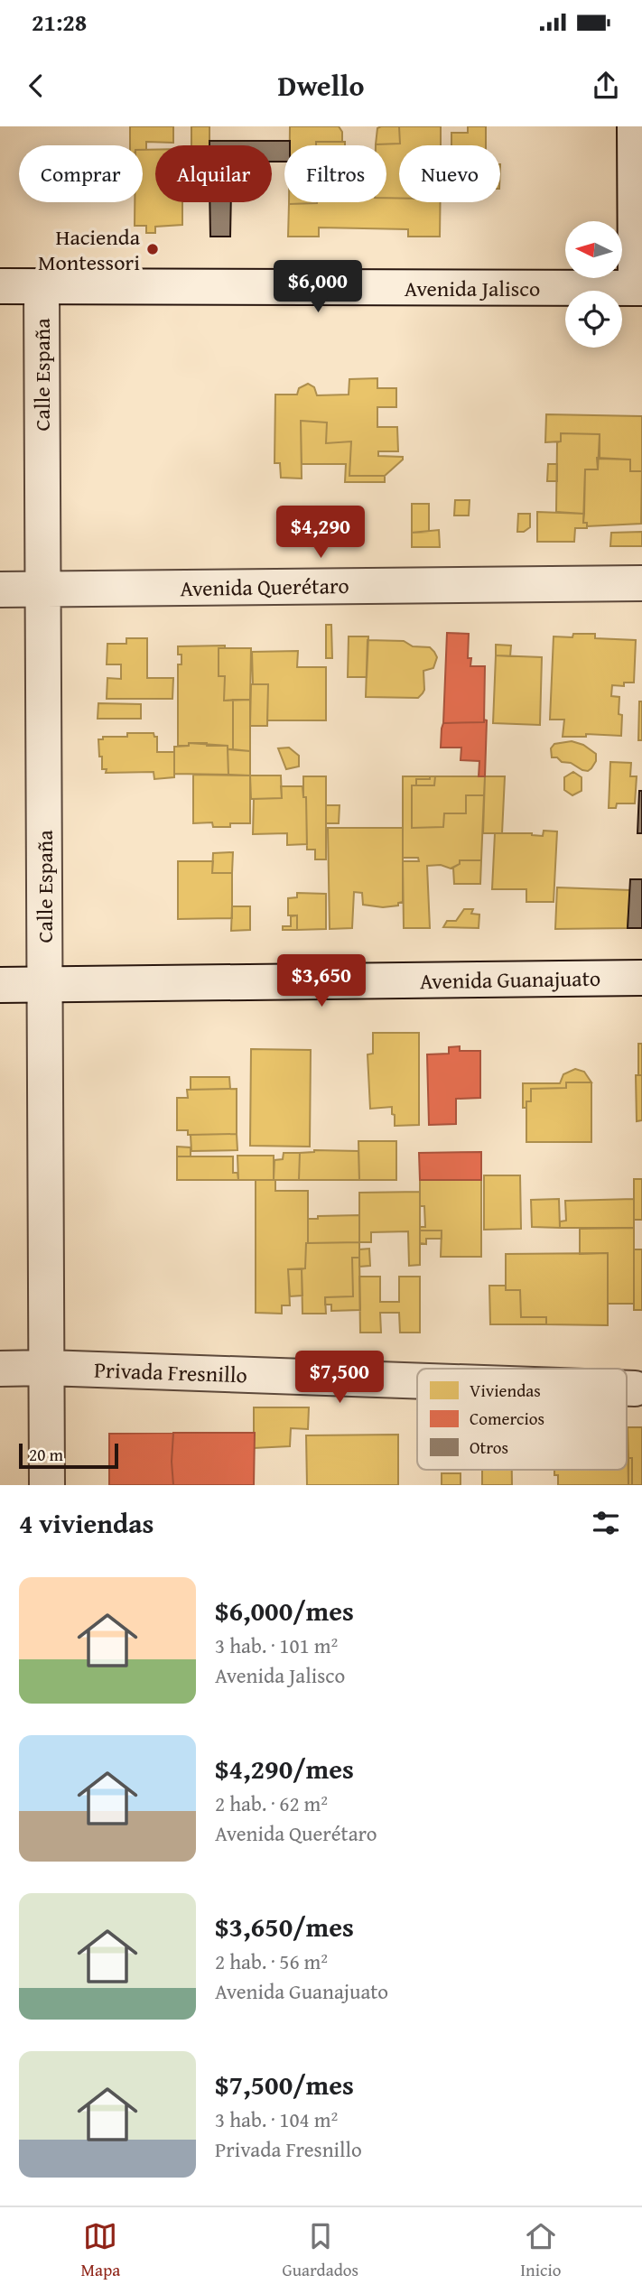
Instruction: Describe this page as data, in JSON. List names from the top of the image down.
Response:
{
  "streets": {
    "street": [
      "Avenida Jalisco",
      "Calle España",
      "Avenida Querétaro",
      "Avenida Guanajuato",
      "Privada Fresnillo"
    ]
  },
  "crossings": [
    ["Avenida Jalisco", "Calle España"],
    ["Calle España", "Avenida Querétaro"],
    ["Calle España", "Avenida Guanajuato"],
    ["Calle España", "Privada Fresnillo"]
  ],
  "places": ["Hacienda Montessori"],
  "legend": ["Viviendas", "Comercios", "Otros"],
  "scale_bar": "20 m",
  "north": "left",
  "page": {
    "status": "21:28",
    "header": "Dwello",
    "chip": [
      "Comprar",
      "Alquilar",
      "Filtros",
      "Nuevo"
    ],
    "price": [
      "$6,000",
      "$4,290",
      "$3,650",
      "$7,500"
    ],
    "scale": "20 m",
    "heading": "4 viviendas",
    "list": [
      {
        "name": "$6,000/mes",
        "note": "3 hab. · 101 m² · Avenida Jalisco"
      },
      {
        "name": "$4,290/mes",
        "note": "2 hab. · 62 m² · Avenida Querétaro"
      },
      {
        "name": "$3,650/mes",
        "note": "2 hab. · 56 m² · Avenida Guanajuato"
      },
      {
        "name": "$7,500/mes",
        "note": "3 hab. · 104 m² · Privada Fresnillo"
      }
    ],
    "tabs": ["Mapa", "Guardados", "Inicio"]
  }
}
